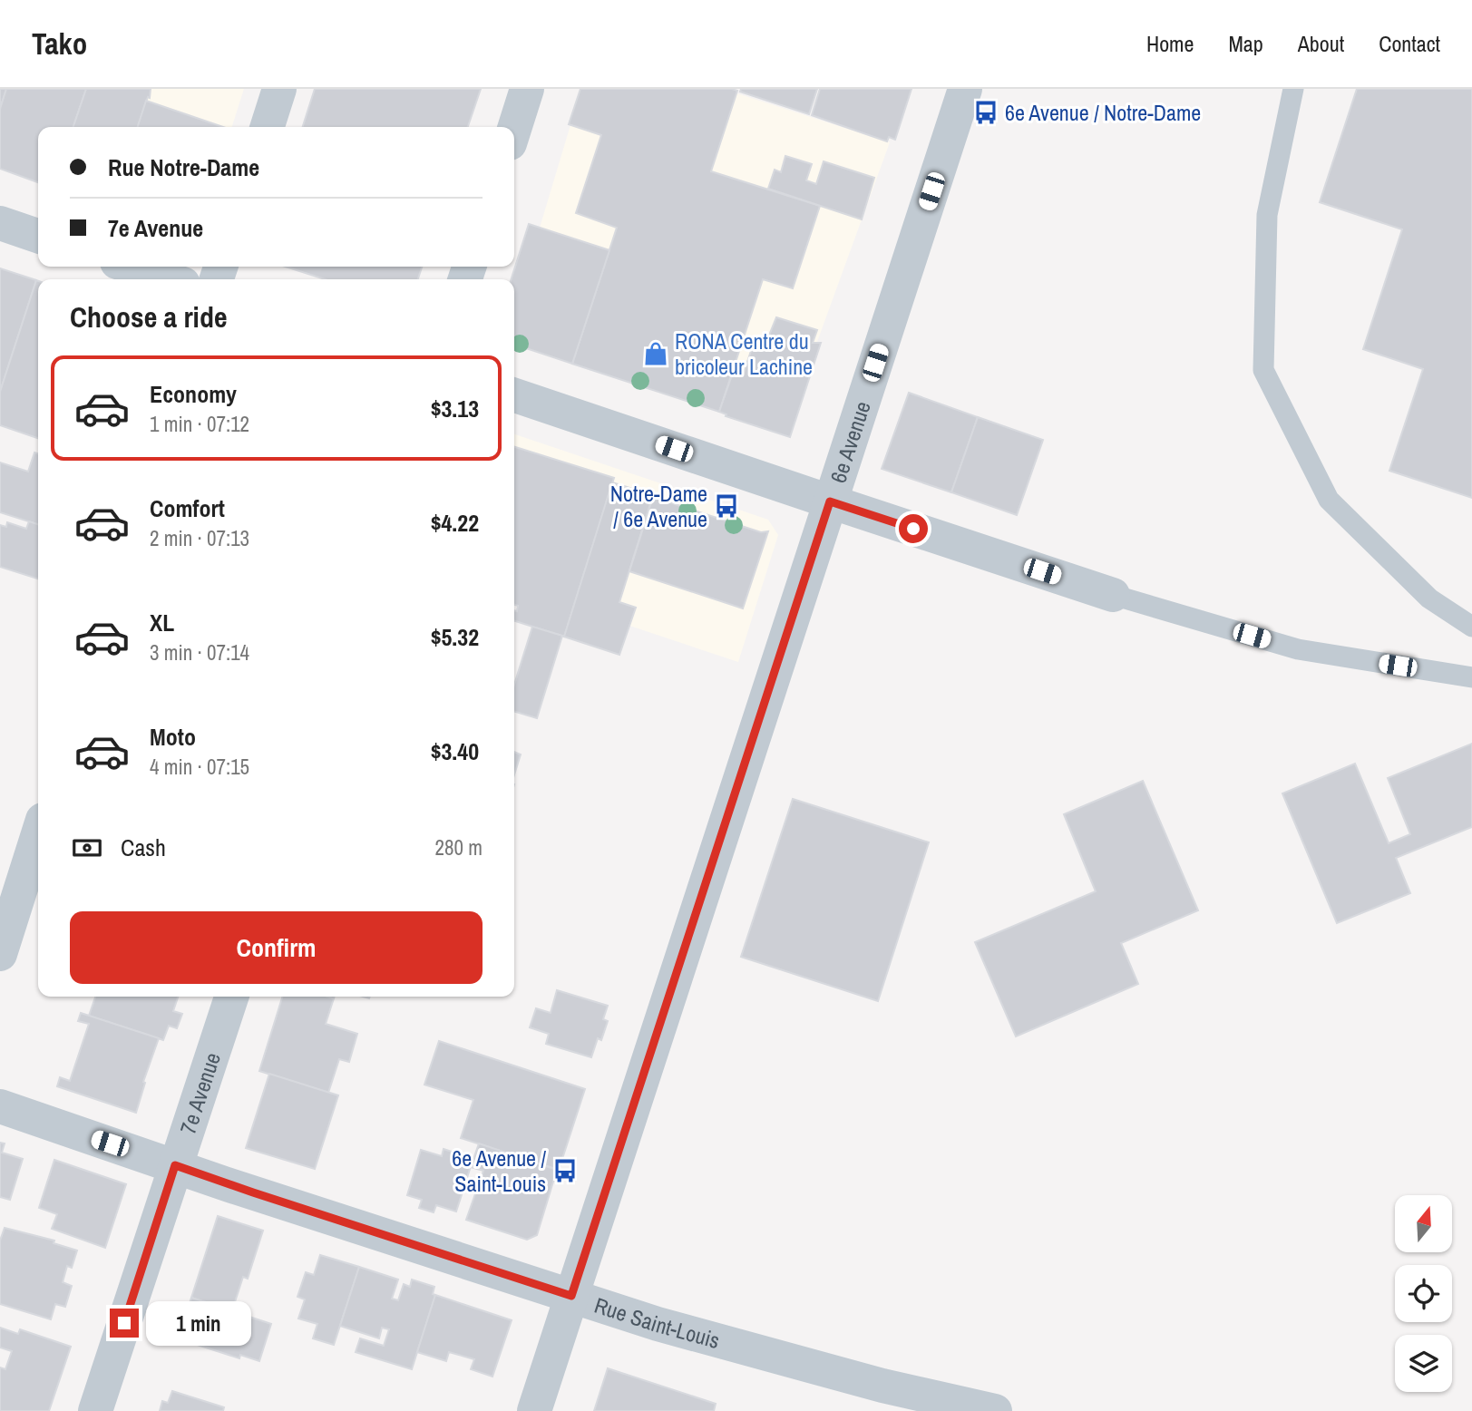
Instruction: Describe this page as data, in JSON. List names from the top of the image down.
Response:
{
  "streets": {
    "street": ["6e Avenue", "7e Avenue", "Rue Saint-Louis"]
  },
  "crossings": [
    ["6e Avenue", "Rue Saint-Louis"],
    ["7e Avenue", "Rue Saint-Louis"]
  ],
  "places": {
    "bus stop": ["6e Avenue / Notre-Dame", "Notre-Dame / 6e Avenue", "6e Avenue / Saint-Louis"],
    "shop": ["RONA Centre du bricoleur Lachine"]
  },
  "north": "top",
  "page": {
    "header": "Tako",
    "nav": [
      "Home",
      "Map",
      "About",
      "Contact"
    ],
    "banner": ["Rue Notre-Dame", "7e Avenue"],
    "heading": "Choose a ride",
    "list": [
      {
        "name": "Economy",
        "note": "1 min · 07:12",
        "value": "$3.13"
      },
      {
        "name": "Comfort",
        "note": "2 min · 07:13",
        "value": "$4.22"
      },
      {
        "name": "XL",
        "note": "3 min · 07:14",
        "value": "$5.32"
      },
      {
        "name": "Moto",
        "note": "4 min · 07:15",
        "value": "$3.40"
      }
    ],
    "pay": ["Cash", "280 m"],
    "buttons": "Confirm",
    "bubble": "1 min"
  }
}
